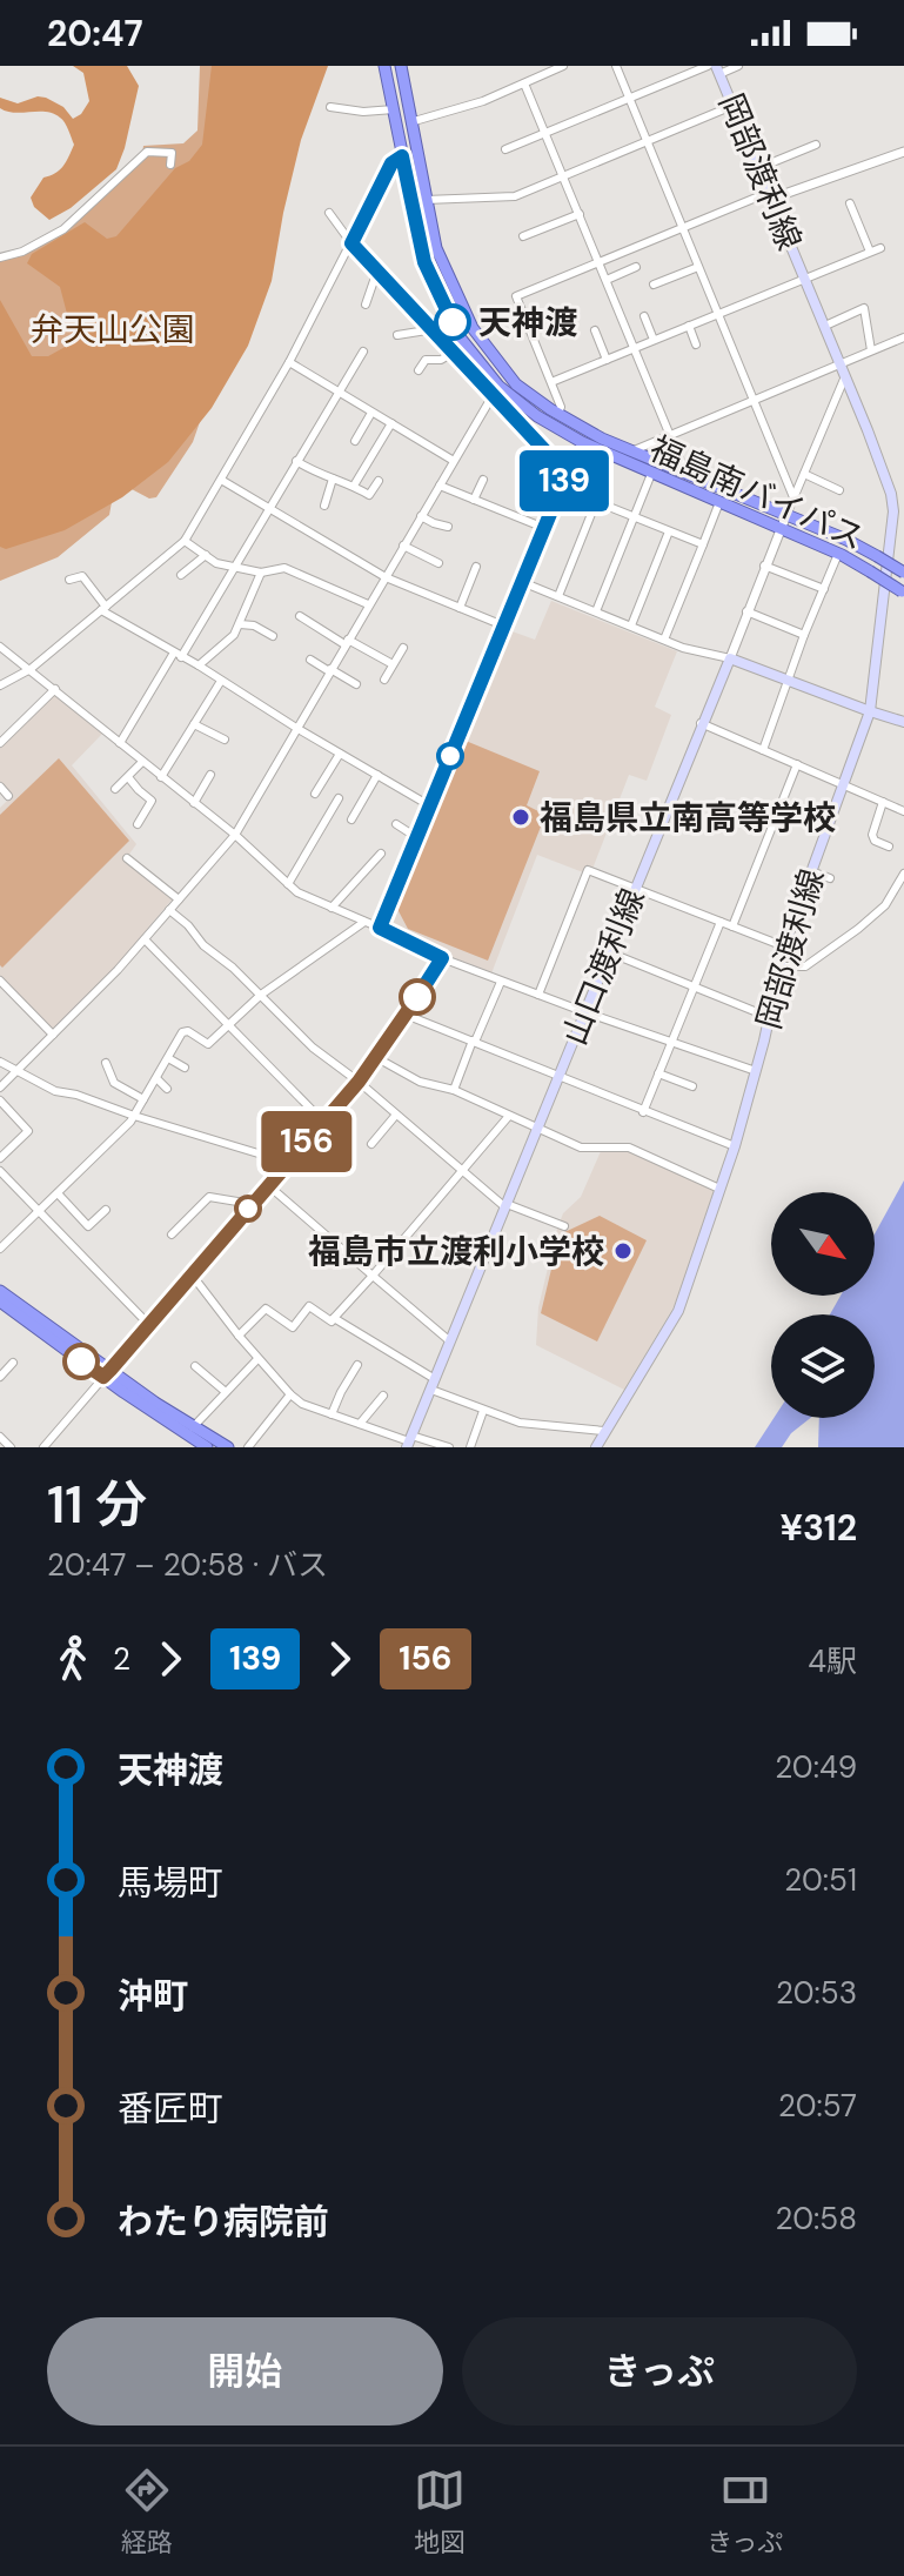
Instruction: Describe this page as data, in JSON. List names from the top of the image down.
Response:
{
  "streets": {
    "highway": ["福島南バイパス"],
    "main road": ["岡部渡利線", "山口渡利線"]
  },
  "parks": ["弁天山公園"],
  "places": ["天神渡", "福島県立南高等学校", "福島市立渡利小学校"],
  "lines": ["bus line 139", "bus line 156"],
  "north": "bottom right",
  "page": {
    "status": "20:47",
    "on_map": ["139", "156"],
    "heading": ["11 分", "20:47 – 20:58 · バス", "¥312"],
    "legs": [
      "2",
      "139",
      "156",
      "4駅"
    ],
    "list": [
      {
        "name": "天神渡",
        "value": "20:49"
      },
      {
        "name": "馬場町",
        "value": "20:51"
      },
      {
        "name": "沖町",
        "value": "20:53"
      },
      {
        "name": "番匠町",
        "value": "20:57"
      },
      {
        "name": "わたり病院前",
        "value": "20:58"
      }
    ],
    "buttons": ["開始", "きっぷ"],
    "tabs": ["経路", "地図", "きっぷ"]
  }
}
